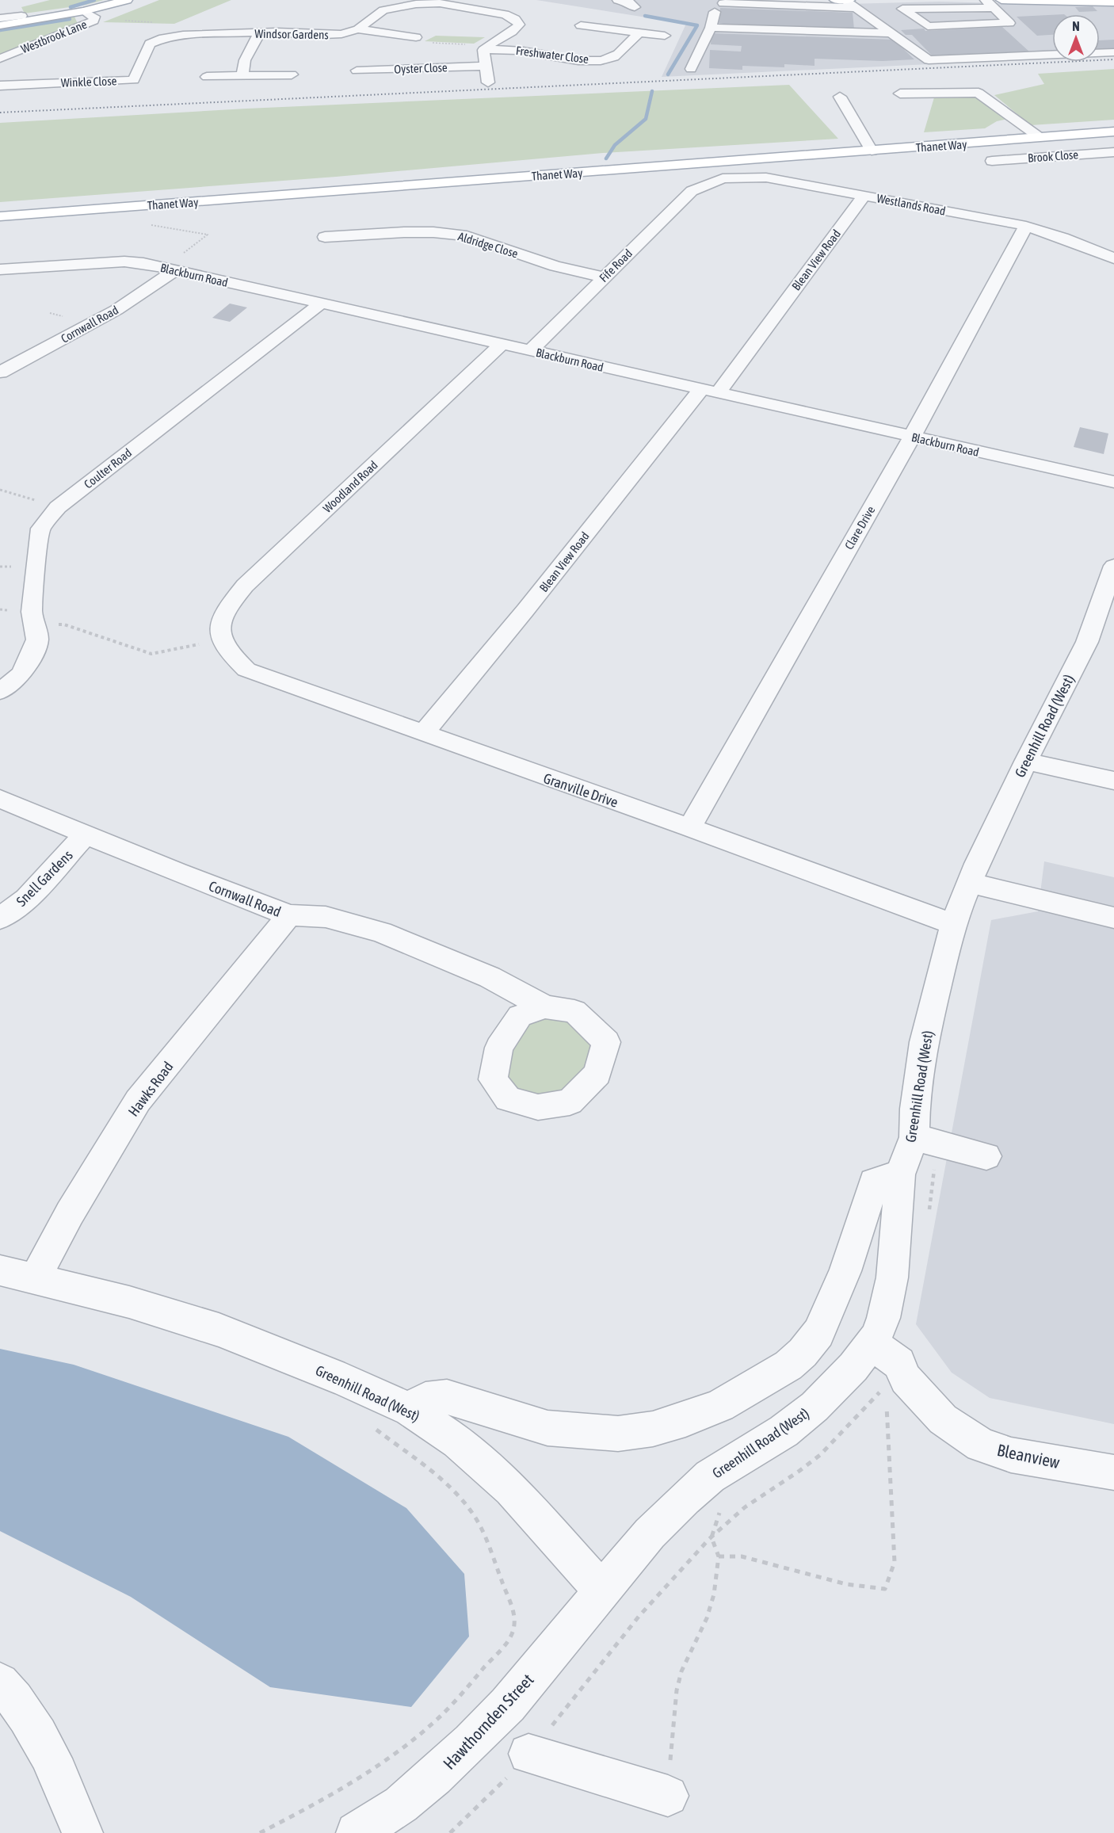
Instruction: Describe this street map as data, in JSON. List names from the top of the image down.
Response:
{
  "streets": {
    "main road": ["Thanet Way"],
    "street": [
      "Windsor Gardens",
      "Westbrook Lane",
      "Freshwater Close",
      "Oyster Close",
      "Winkle Close",
      "Brook Close",
      "Westlands Road",
      "Aldridge Close",
      "Blean View Road",
      "Fife Road",
      "Blackburn Road",
      "Cornwall Road",
      "Coulter Road",
      "Woodland Road",
      "Clare Drive",
      "Greenhill Road (West)",
      "Granville Drive",
      "Snell Gardens",
      "Hawks Road",
      "Bleanview",
      "Hawthornden Street"
    ]
  },
  "crossings": [
    ["Windsor Gardens", "Freshwater Close"],
    ["Windsor Gardens", "Winkle Close"],
    ["Westlands Road", "Blean View Road"],
    ["Westlands Road", "Fife Road"],
    ["Westlands Road", "Clare Drive"],
    ["Aldridge Close", "Fife Road"],
    ["Blean View Road", "Blackburn Road"],
    ["Blean View Road", "Granville Drive"],
    ["Fife Road", "Blackburn Road"],
    ["Blackburn Road", "Cornwall Road"],
    ["Blackburn Road", "Coulter Road"],
    ["Blackburn Road", "Woodland Road"],
    ["Blackburn Road", "Clare Drive"],
    ["Cornwall Road", "Snell Gardens"],
    ["Cornwall Road", "Hawks Road"],
    ["Woodland Road", "Granville Drive"],
    ["Clare Drive", "Granville Drive"],
    ["Greenhill Road (West)", "Granville Drive"],
    ["Greenhill Road (West)", "Hawks Road"],
    ["Greenhill Road (West)", "Bleanview"],
    ["Greenhill Road (West)", "Hawthornden Street"]
  ],
  "north": "top"
}
